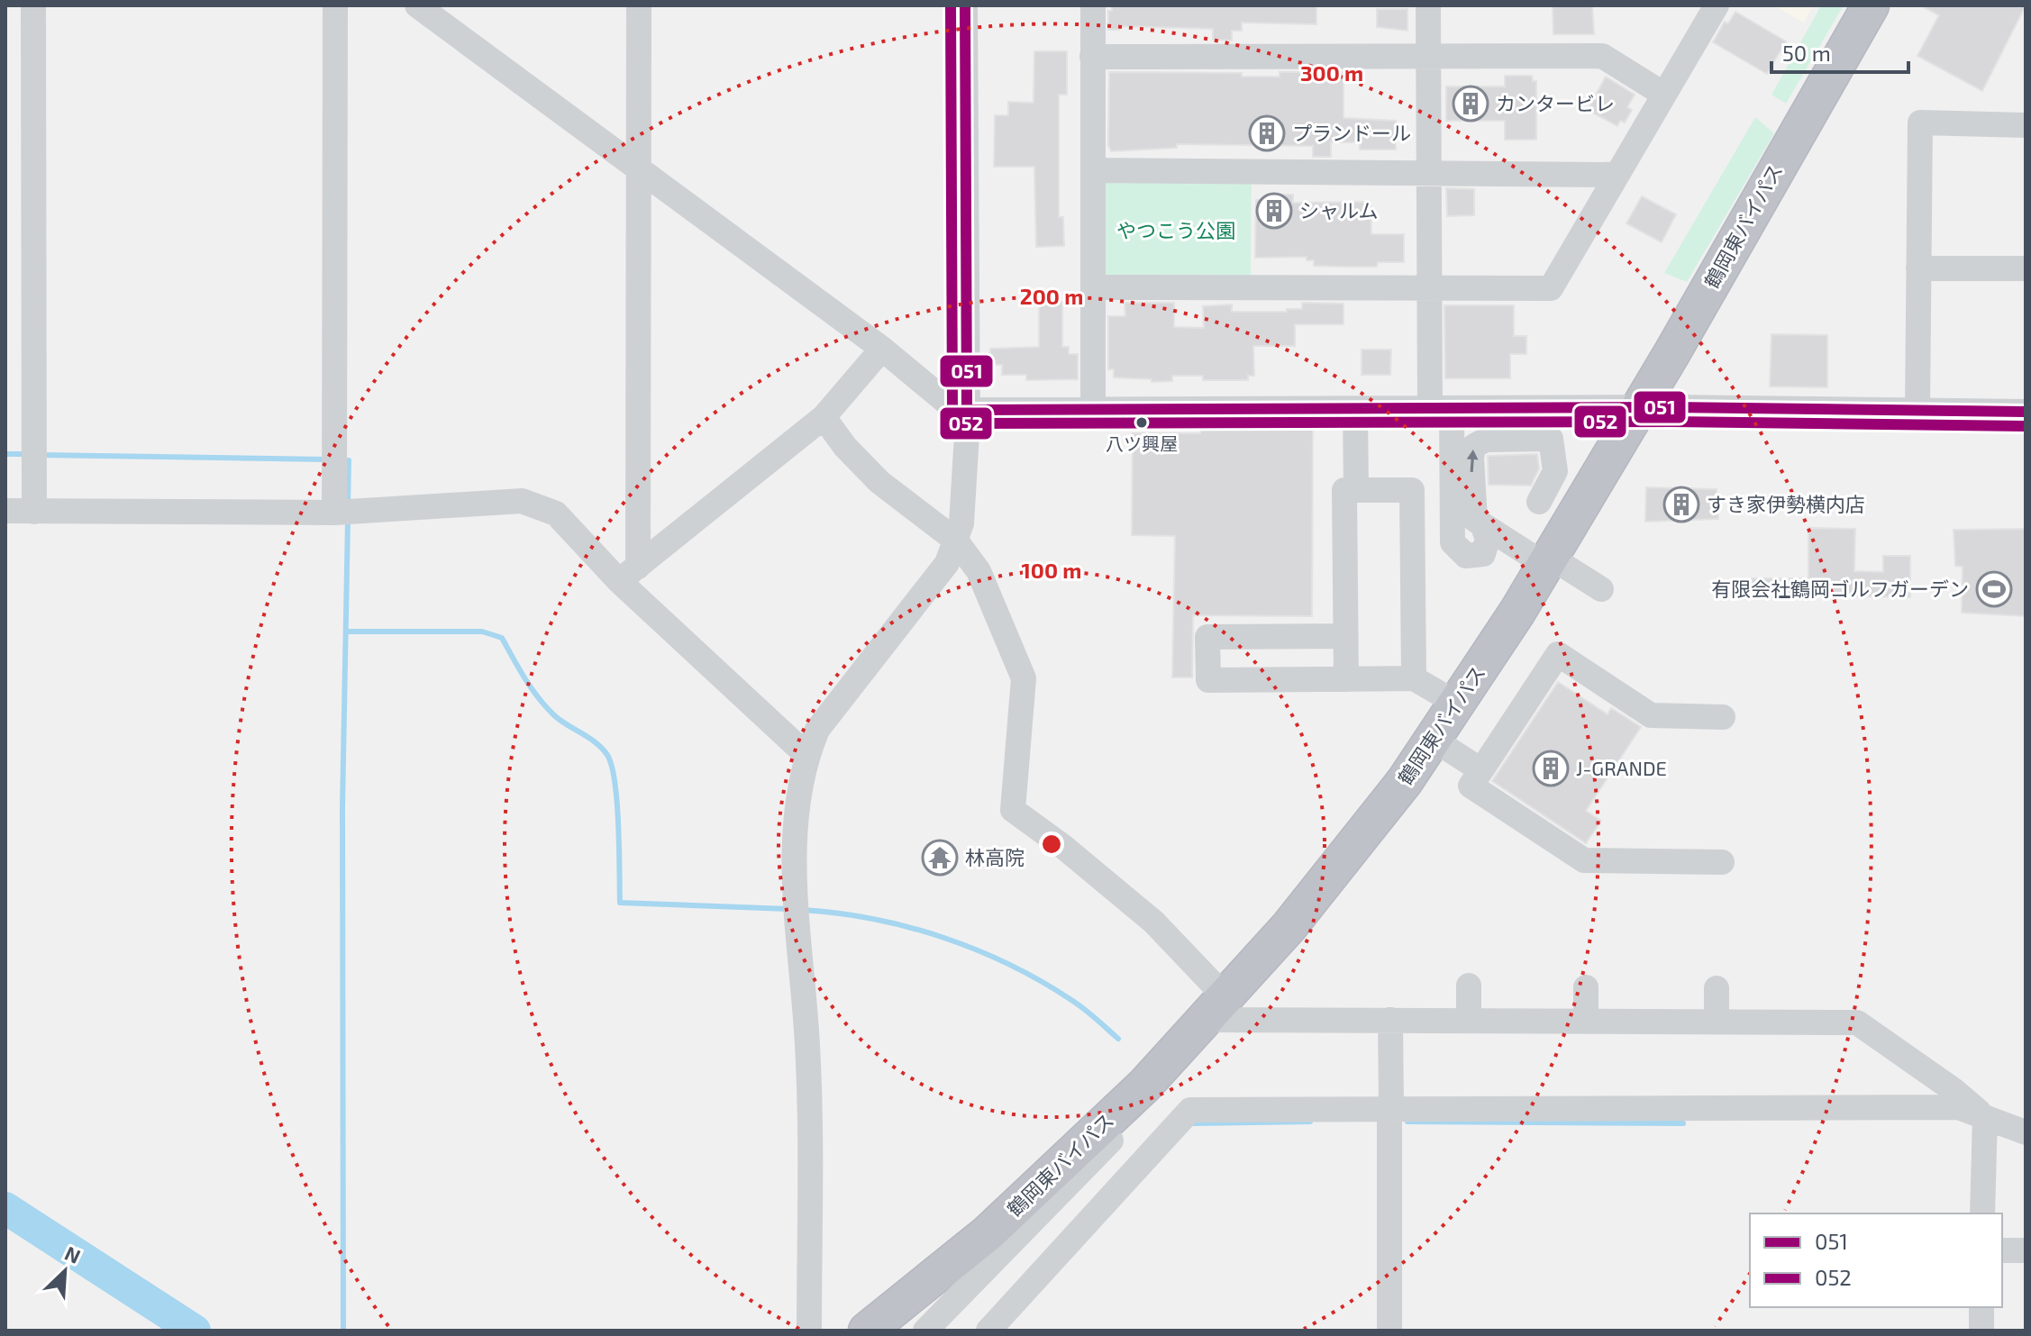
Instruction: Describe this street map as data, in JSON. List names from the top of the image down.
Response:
{
  "streets": {
    "highway": ["鶴岡東バイパス"]
  },
  "parks": ["やつこう公園"],
  "places": {
    "building": [
      "カンタービレ",
      "プランドール",
      "シャルム",
      "すき家伊勢横内店",
      "J-GRANDE"
    ],
    "other": ["八ツ興屋"],
    "sports": ["有限会社鶴岡ゴルフガーデン"],
    "temple": ["林高院"]
  },
  "lines": ["transit line 051", "transit line 052"],
  "legend": ["051", "052"],
  "scale_bar": "50 m",
  "north": "top right",
  "rings": ["300 m", "200 m", "100 m"]
}
